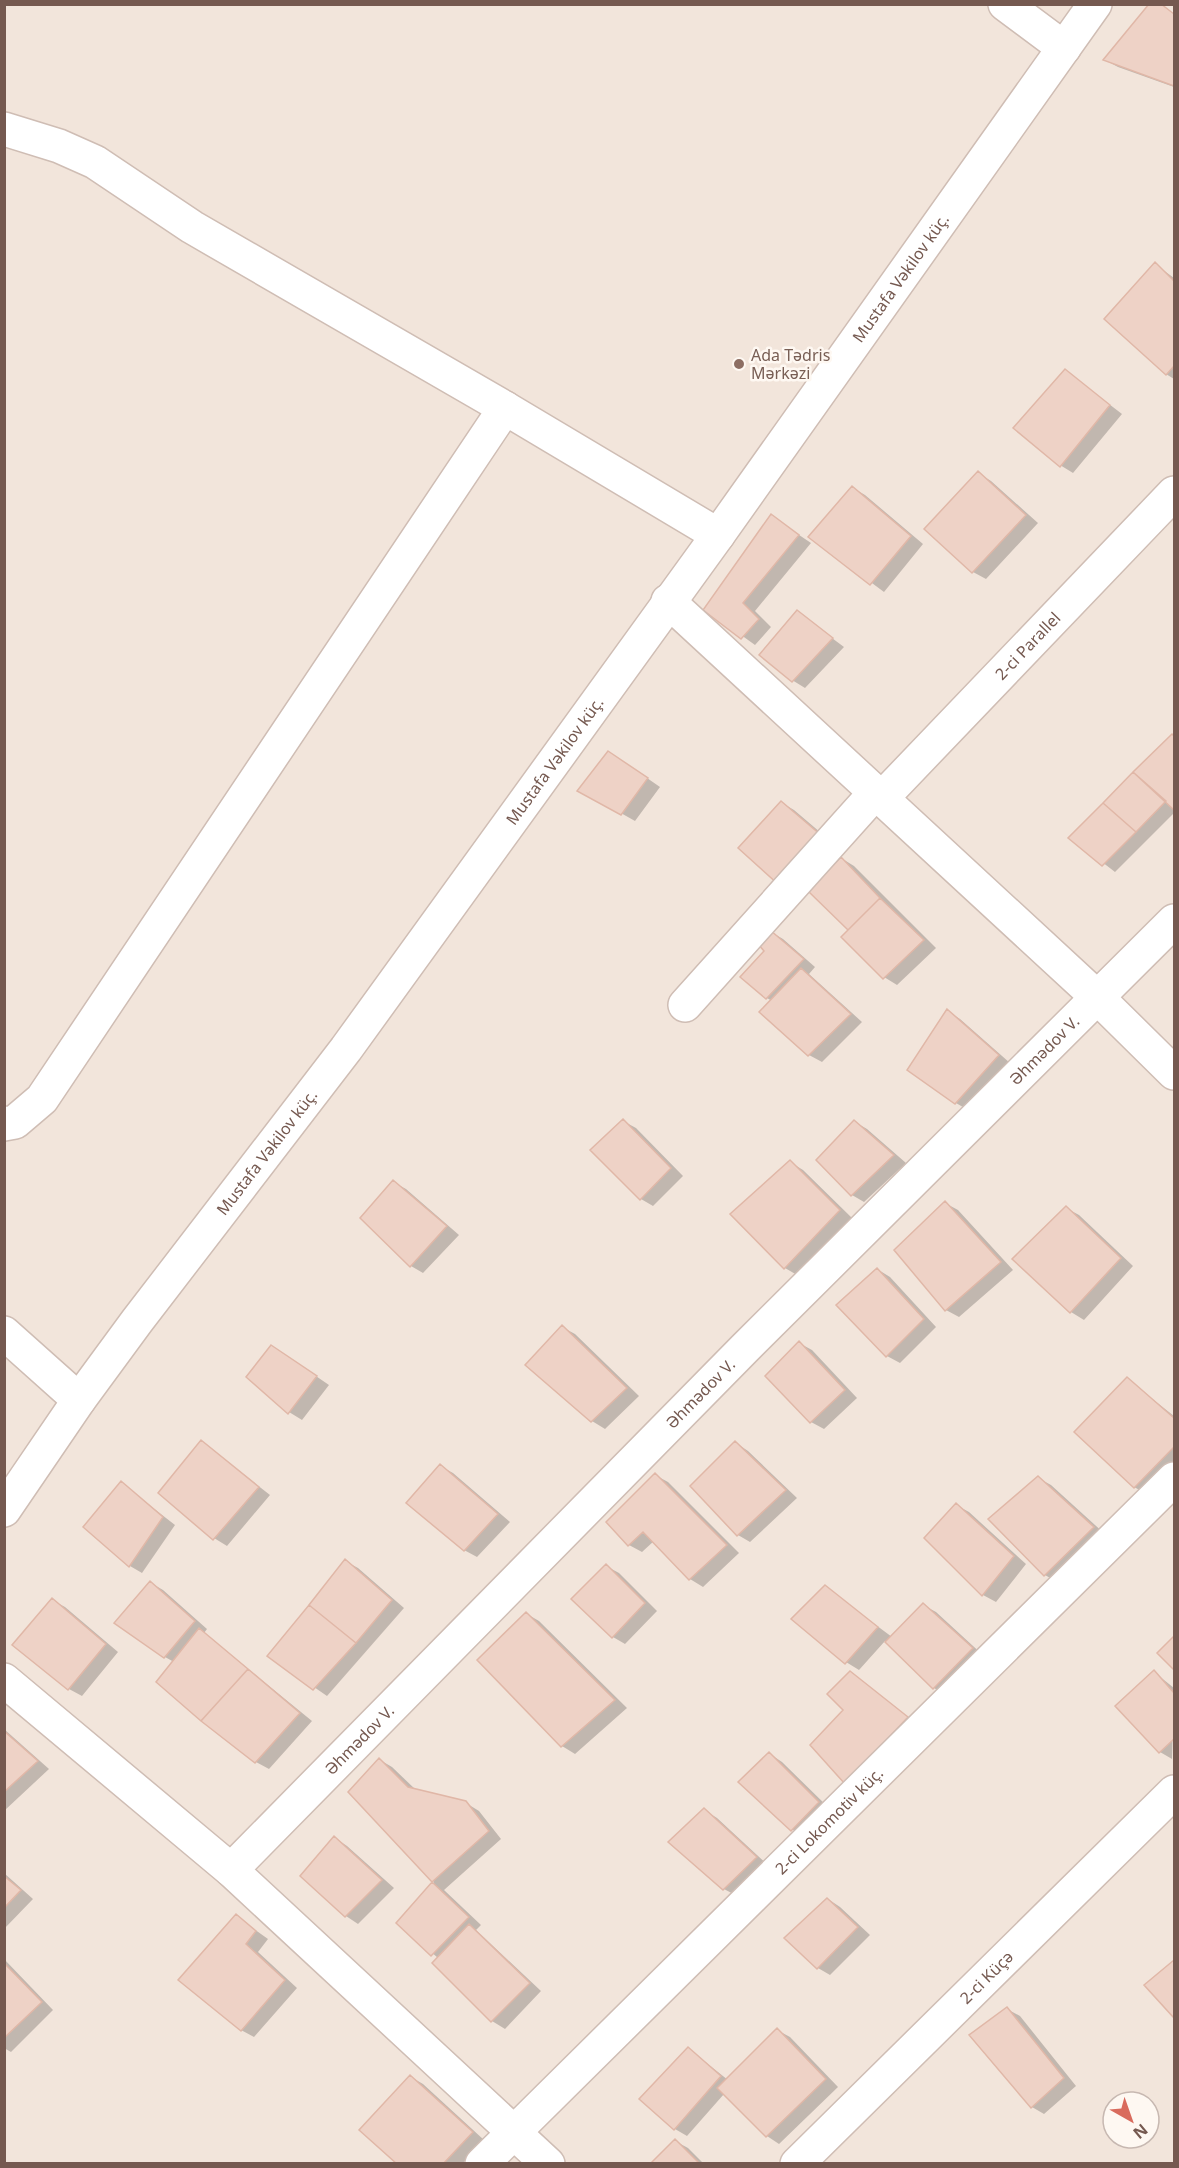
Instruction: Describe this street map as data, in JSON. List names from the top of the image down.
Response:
{
  "streets": {
    "street": [
      "Mustafa Vəkilov küç.",
      "2-ci Parallel",
      "Əhmədov V.",
      "2-ci Lokomotiv küç.",
      "2-ci Küçə"
    ]
  },
  "places": ["Ada Tədris Mərkəzi"],
  "north": "bottom right"
}
